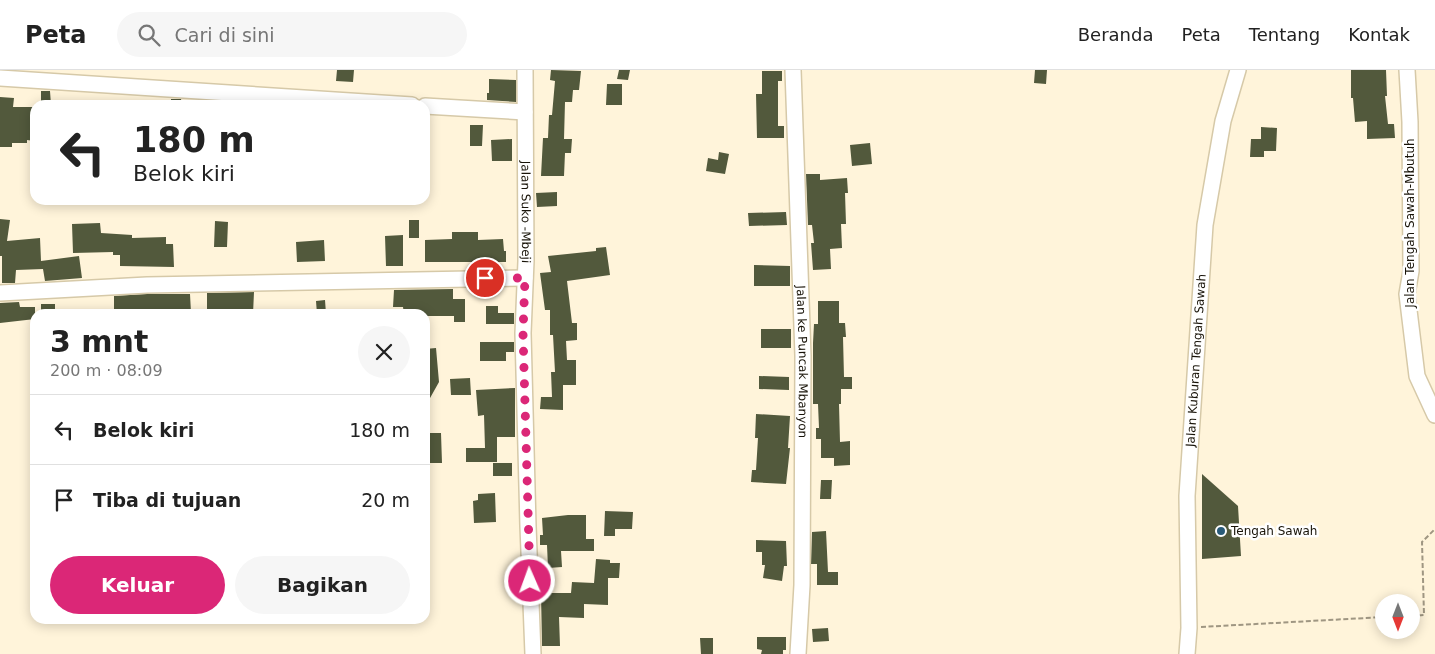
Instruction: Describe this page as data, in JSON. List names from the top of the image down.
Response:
{
  "streets": {
    "street": [
      "Jalan Suko -Mbeji",
      "Jalan Tengah Sawah-Mbutuh",
      "Jalan Kuburan Tengah Sawah",
      "Jalan ke Puncak Mbanyon"
    ]
  },
  "places": ["Tengah Sawah"],
  "north": "bottom",
  "page": {
    "header": "Peta",
    "search": "Cari di sini",
    "nav": [
      "Beranda",
      "Peta",
      "Tentang",
      "Kontak"
    ],
    "turn": ["180 m", "Belok kiri"],
    "heading": ["3 mnt", "200 m · 08:09"],
    "list": [
      {
        "name": "Belok kiri",
        "value": "180 m"
      },
      {
        "name": "Tiba di tujuan",
        "value": "20 m"
      }
    ],
    "buttons": ["Keluar", "Bagikan"]
  }
}
